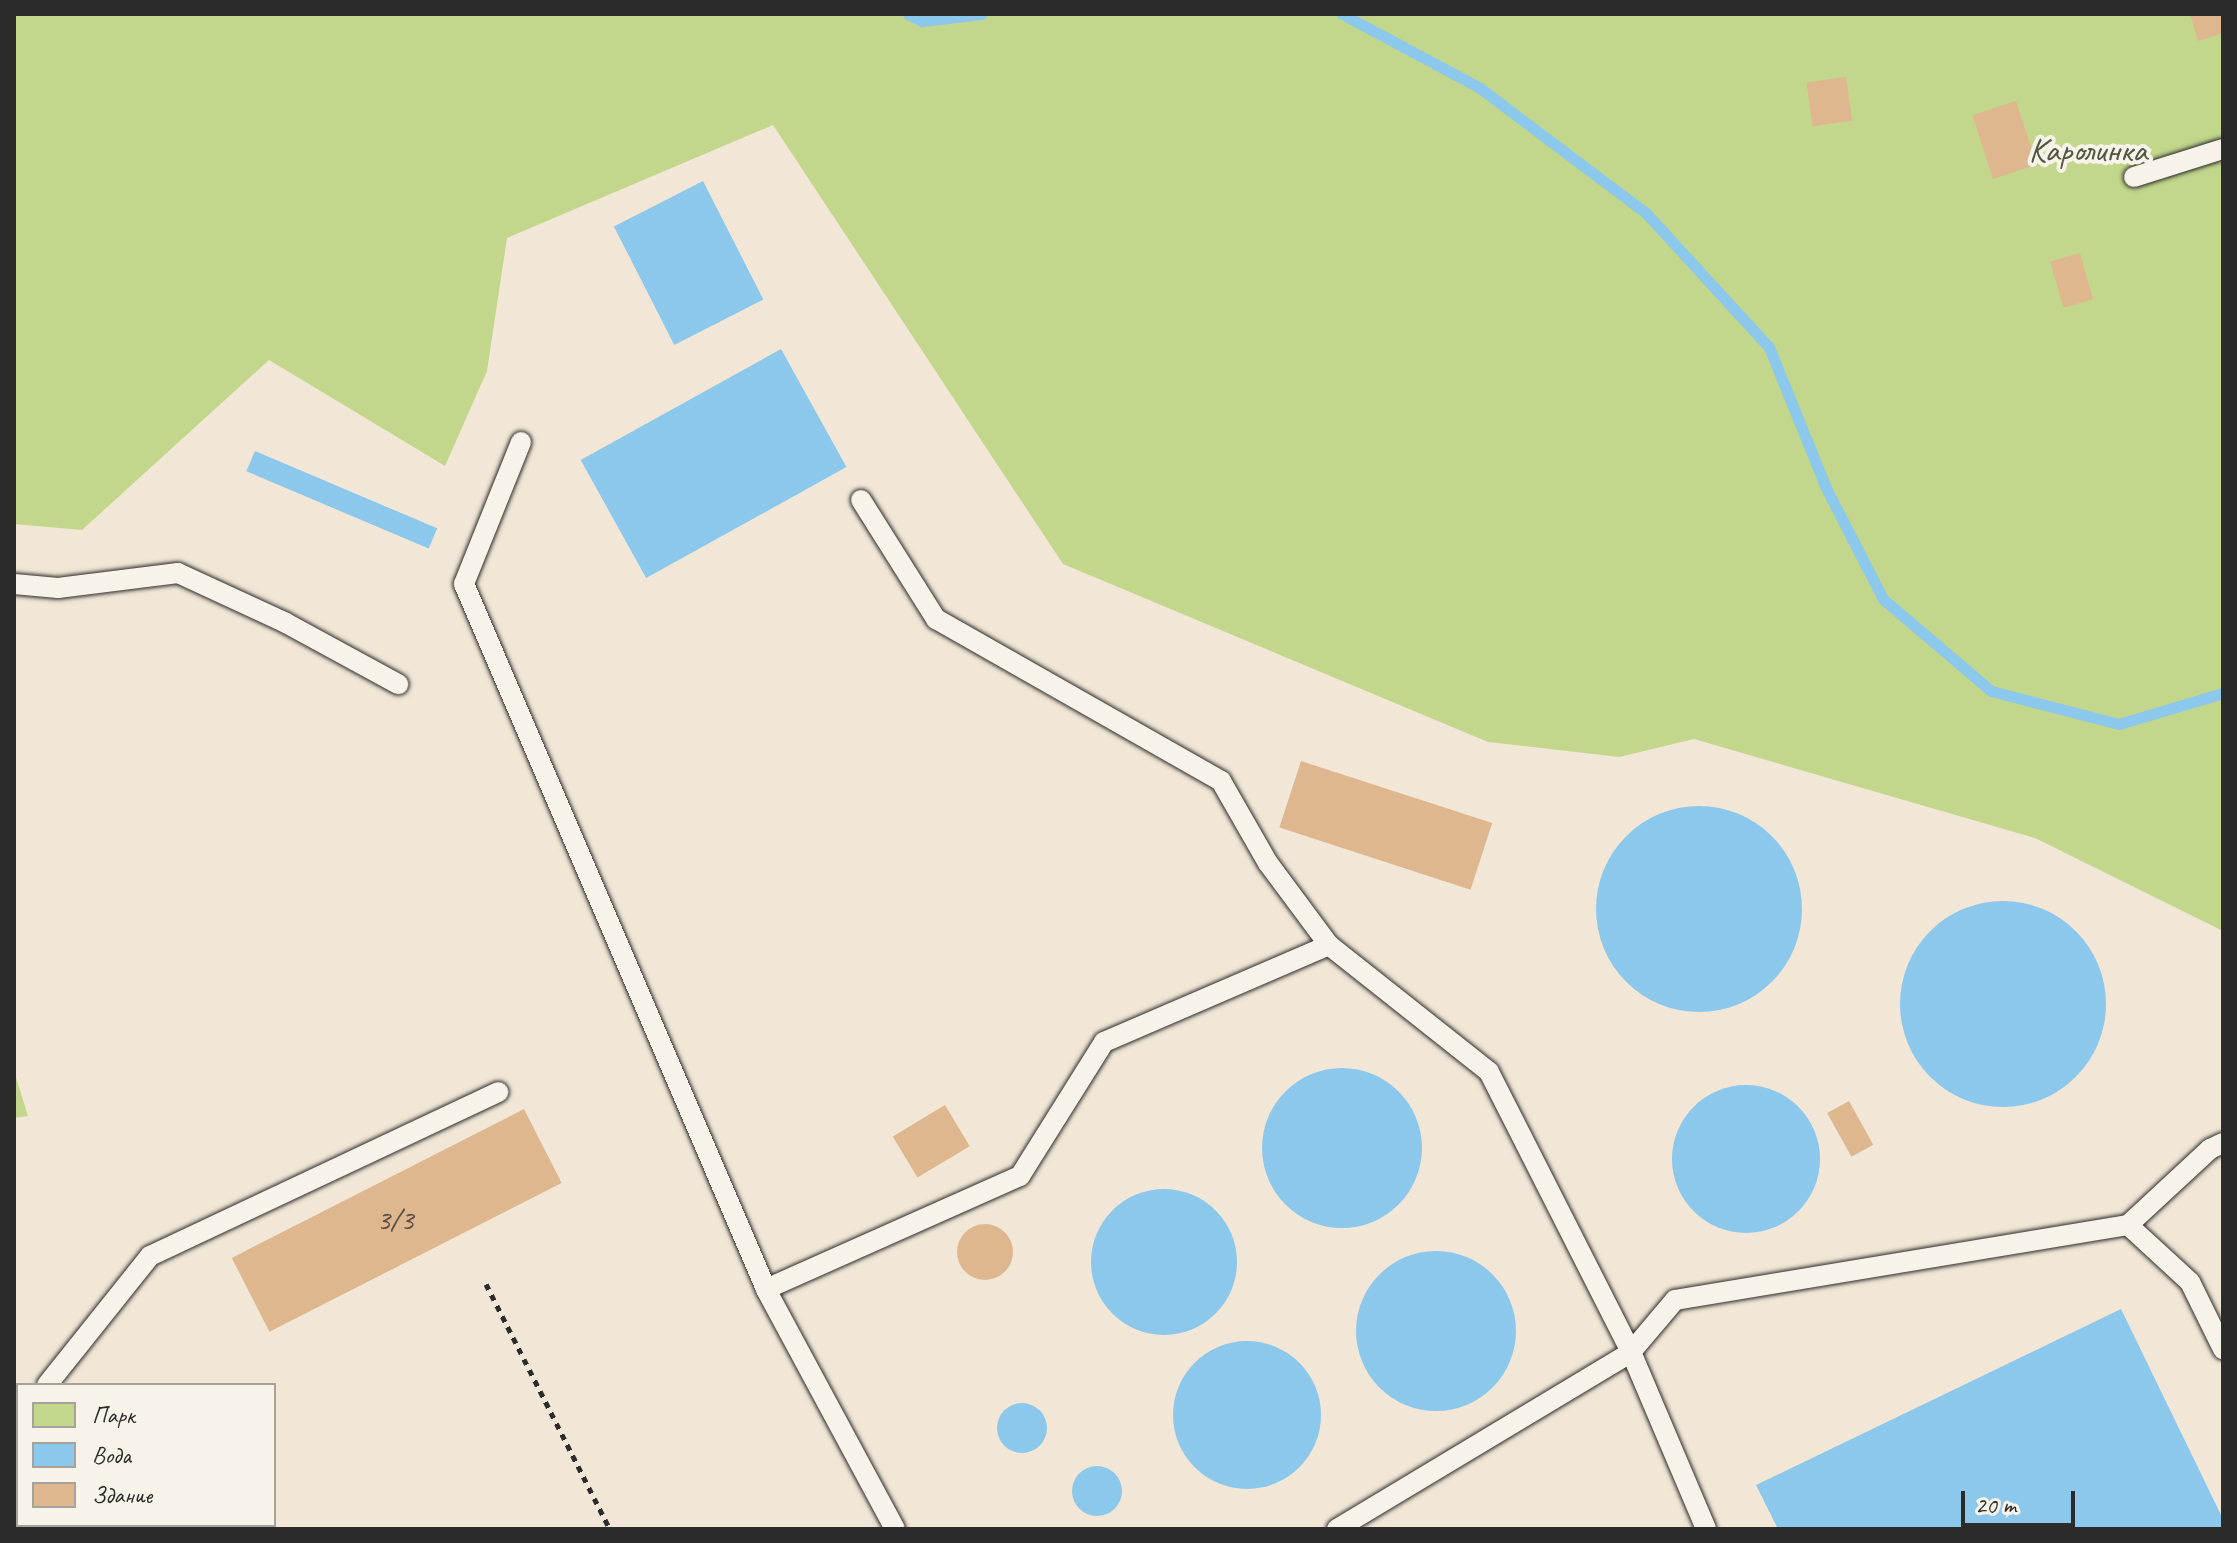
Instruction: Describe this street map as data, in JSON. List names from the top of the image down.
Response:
{
  "parks": ["Каролинка"],
  "house_numbers": ["3/3"],
  "legend": ["Парк", "Вода", "Здание"],
  "scale_bar": "20 m"
}
